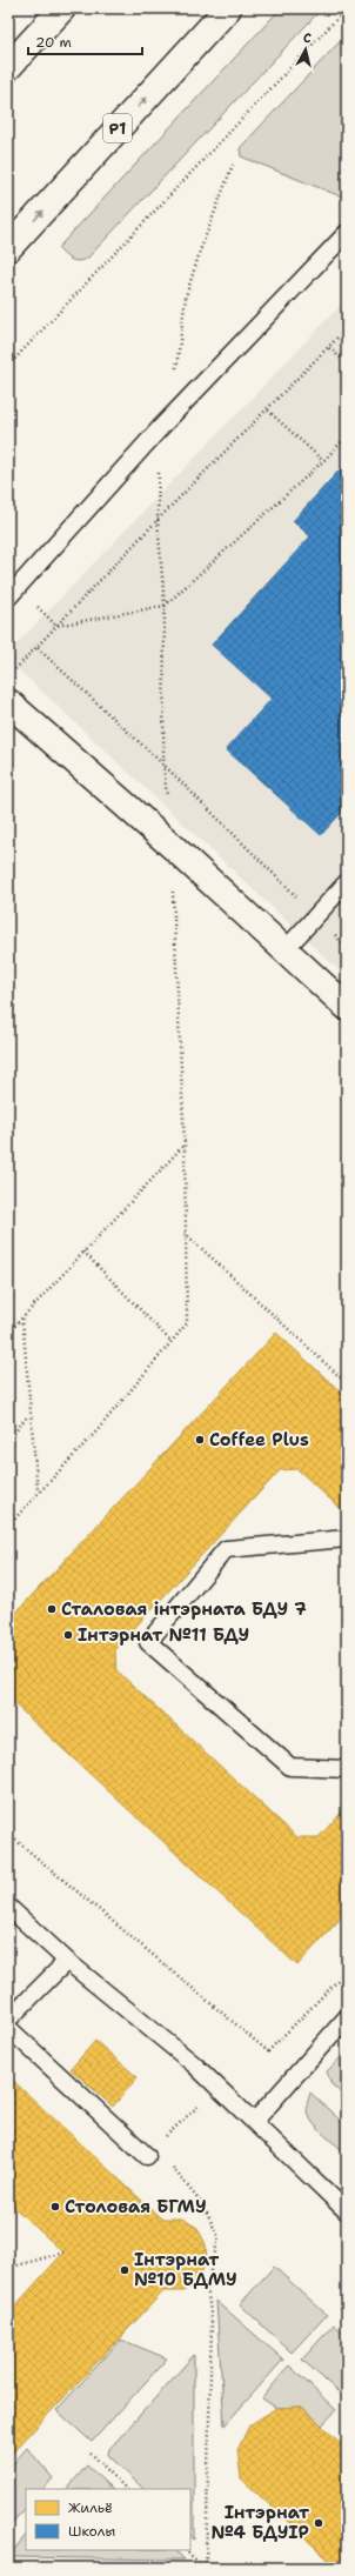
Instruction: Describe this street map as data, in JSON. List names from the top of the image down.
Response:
{
  "streets": {
    "street": ["Р1"]
  },
  "places": [
    "Coffee Plus",
    "Сталовая інтэрната БДУ 7",
    "Інтэрнат №11 БДУ",
    "Столовая БГМУ",
    "Інтэрнат №10 БДМУ",
    "Інтэрнат №4 БДУІР"
  ],
  "legend": ["Жильё", "Школы"],
  "scale_bar": "20 m",
  "north": "top"
}
